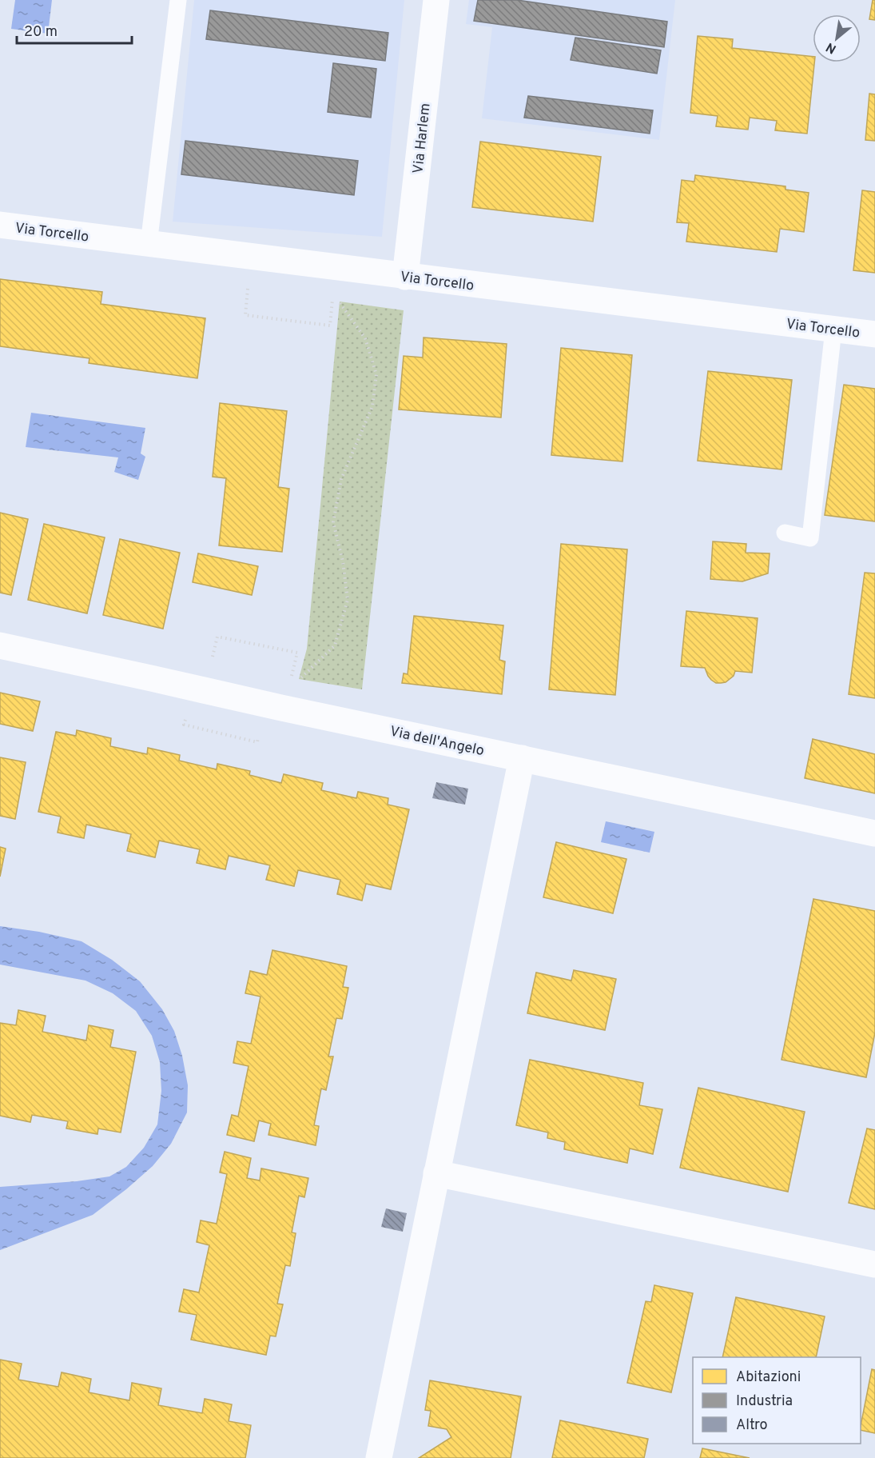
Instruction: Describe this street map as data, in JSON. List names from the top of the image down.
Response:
{
  "streets": {
    "street": ["Via Harlem", "Via Torcello", "Via dell'Angelo"]
  },
  "crossings": [
    ["Via Harlem", "Via Torcello"]
  ],
  "legend": ["Abitazioni", "Industria", "Altro"],
  "scale_bar": "20 m",
  "north": "bottom left"
}
